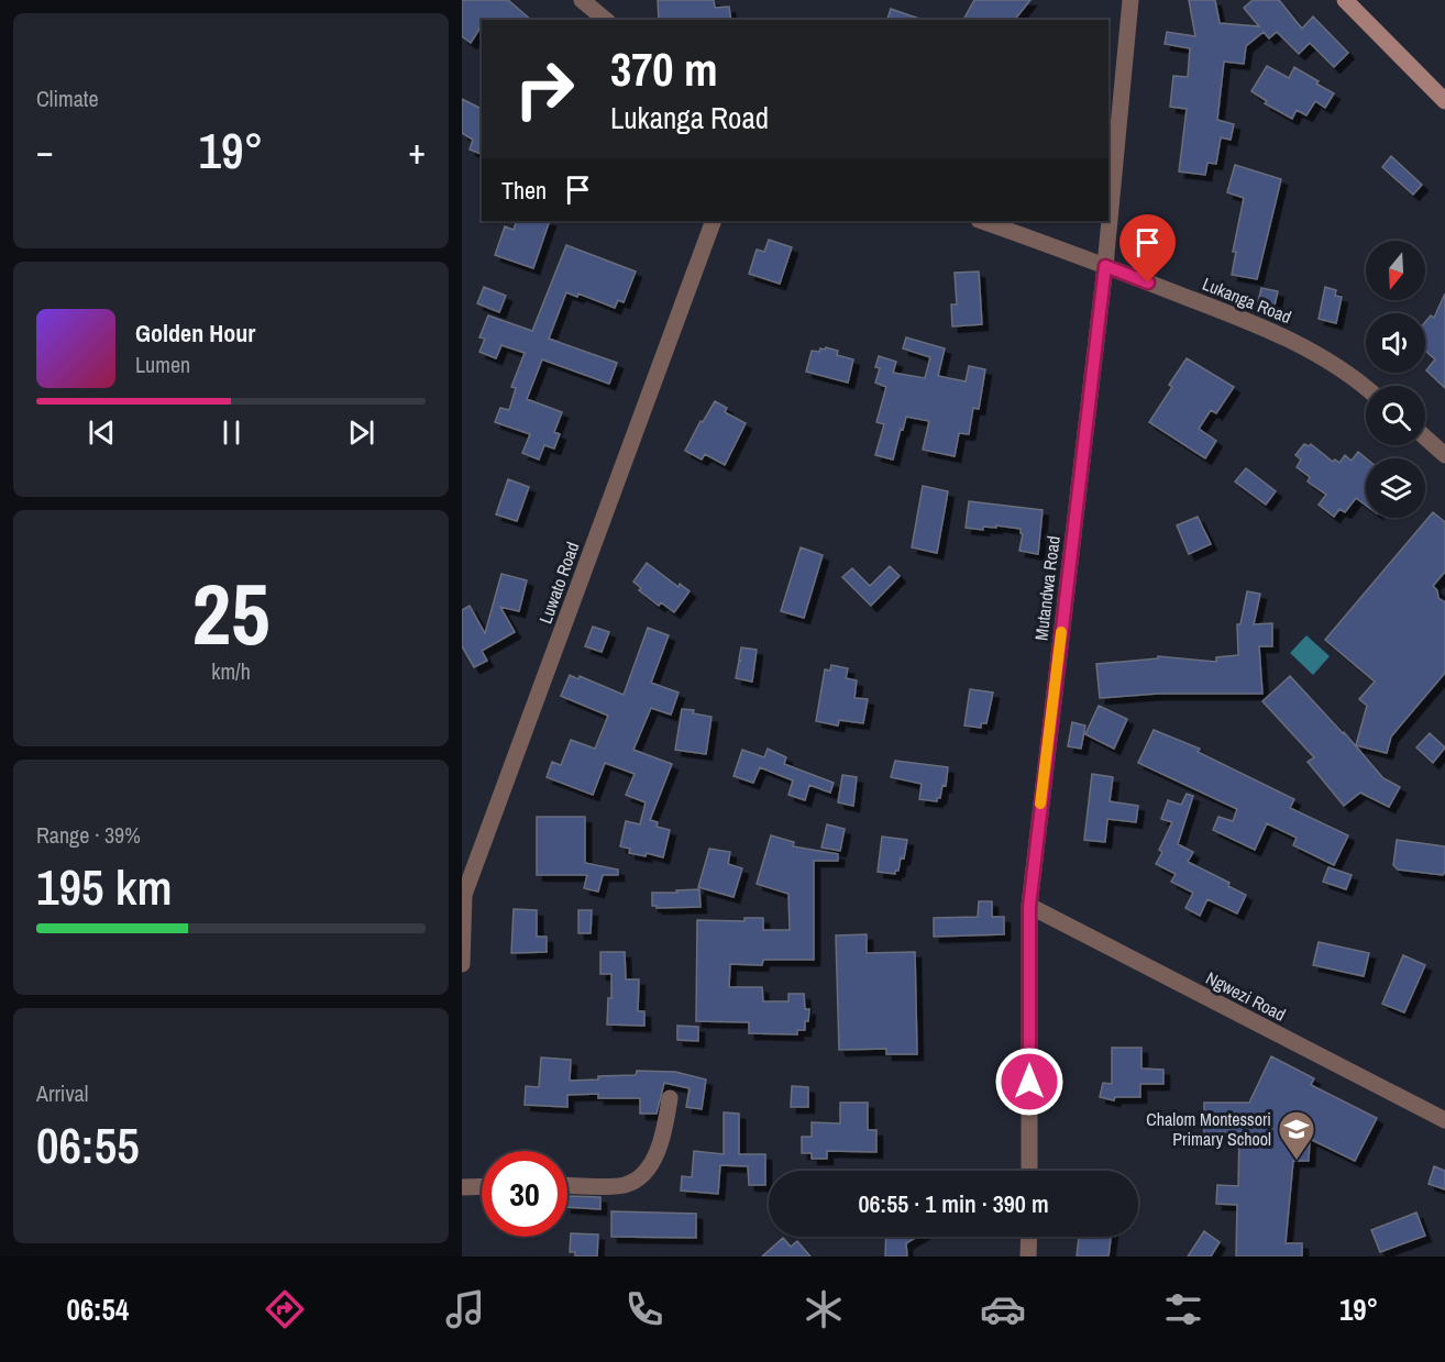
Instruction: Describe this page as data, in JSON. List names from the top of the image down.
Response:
{
  "streets": {
    "street": [
      "Lukanga Road",
      "Luwato Road",
      "Mutandwa Road",
      "Ngwezi Road"
    ]
  },
  "crossings": [
    ["Lukanga Road", "Mutandwa Road"],
    ["Mutandwa Road", "Ngwezi Road"]
  ],
  "places": {
    "school or university": ["Chalom Montessori Primary School"]
  },
  "north": "bottom",
  "page": {
    "tile": [
      "Climate",
      ["25", "km/h"],
      ["Range · 39%", "195 km"],
      ["Arrival", "06:55"]
    ],
    "turn": ["370 m", "Lukanga Road"],
    "heat": ["−", "19°", "+"],
    "then": "Then",
    "song": ["Golden Hour", "Lumen"],
    "limit": "30",
    "trip": "06:55 · 1 min · 390 m",
    "tabs": ["06:54", "19°"]
  }
}
